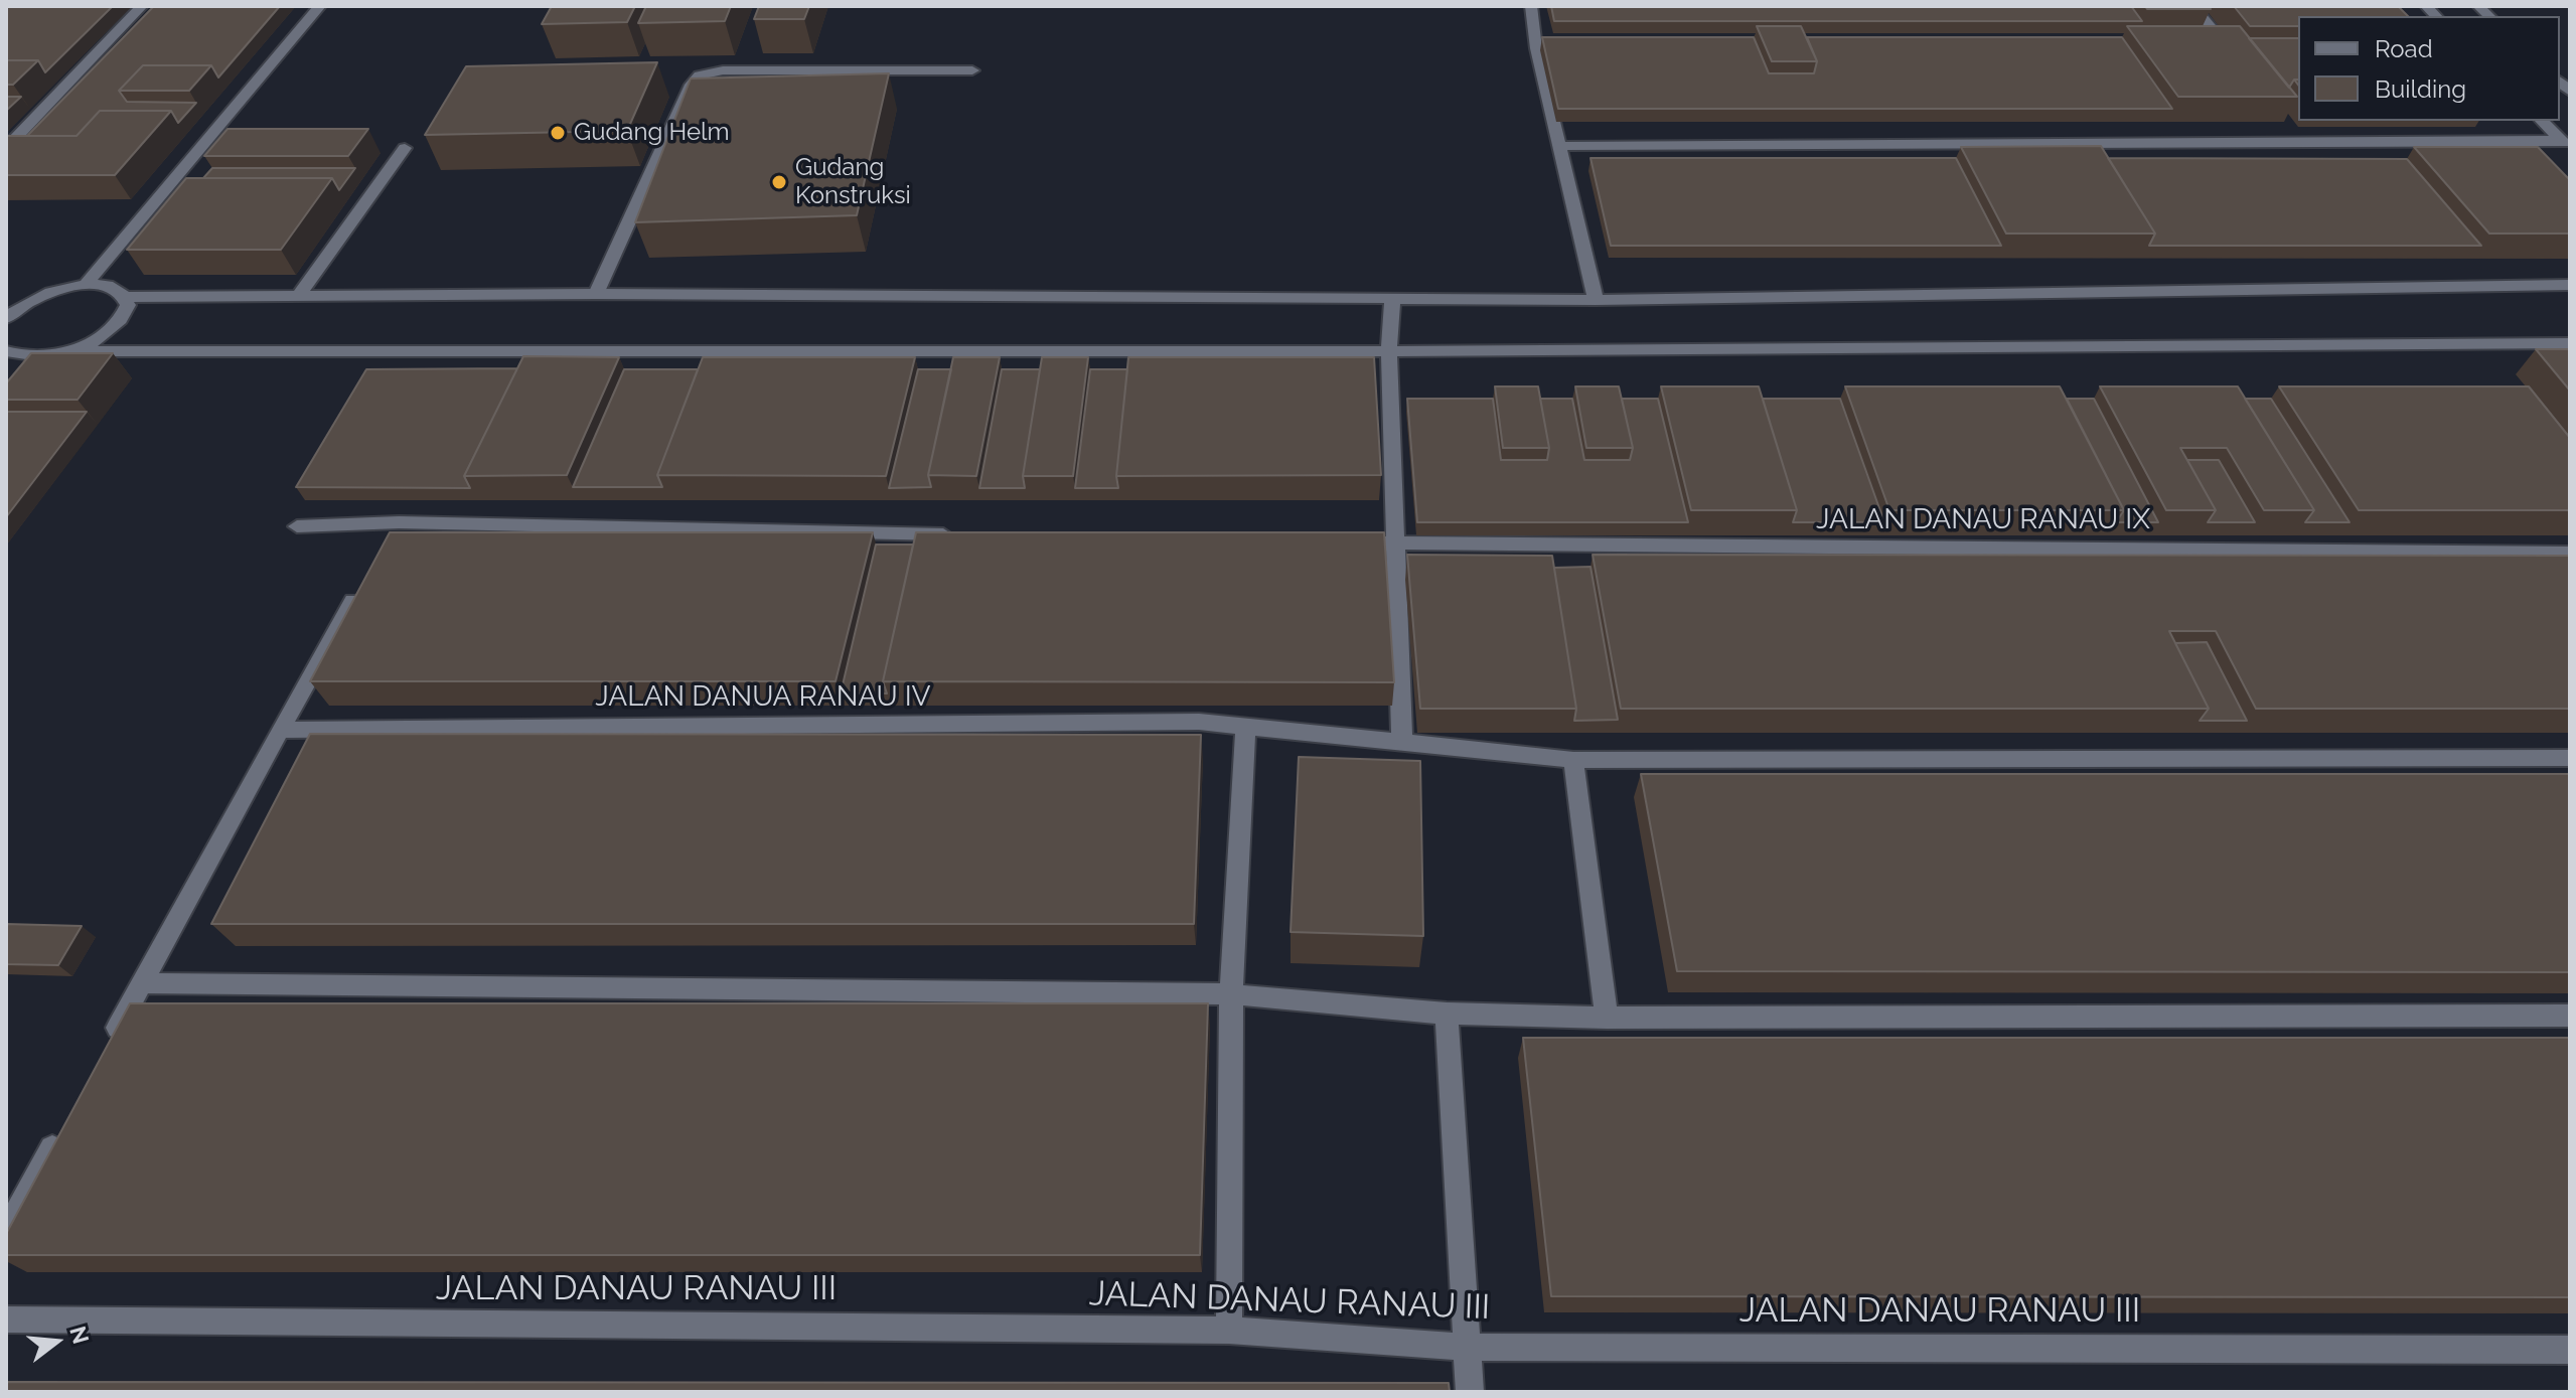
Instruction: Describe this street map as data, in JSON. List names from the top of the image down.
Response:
{
  "streets": {
    "street": ["JALAN DANAU RANAU IX", "JALAN DANUA RANAU IV", "JALAN DANAU RANAU III"]
  },
  "places": ["Gudang Helm", "Gudang Konstruksi"],
  "legend": ["Road", "Building"],
  "north": "right"
}
